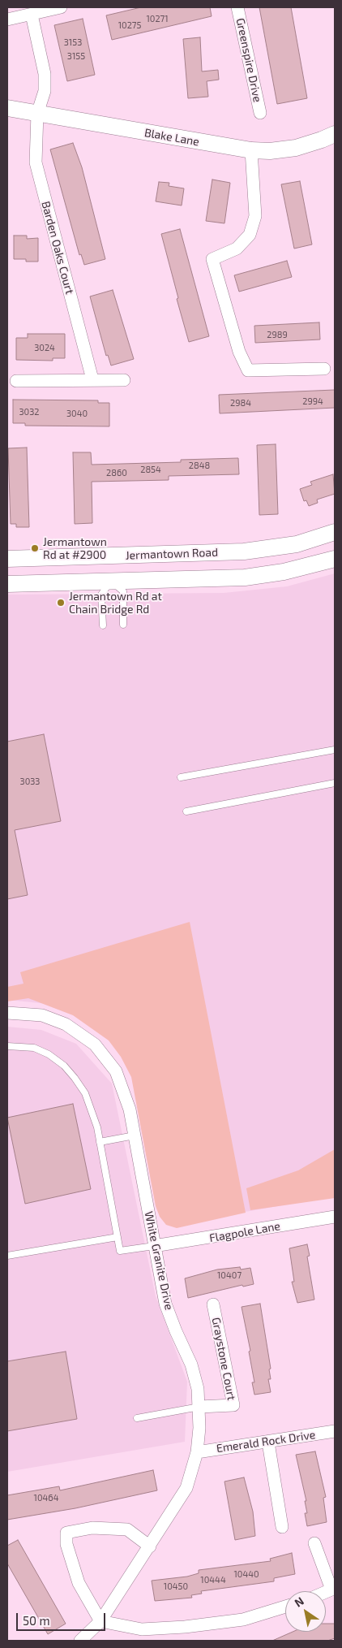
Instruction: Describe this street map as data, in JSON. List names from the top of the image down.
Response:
{
  "streets": {
    "main road": ["Blake Lane", "Jermantown Road"],
    "street": [
      "Greenspire Drive",
      "Barden Oaks Court",
      "Flagpole Lane",
      "White Granite Drive",
      "Graystone Court",
      "Emerald Rock Drive"
    ]
  },
  "crossings": [
    ["Blake Lane", "Barden Oaks Court"],
    ["Flagpole Lane", "White Granite Drive"],
    ["White Granite Drive", "Graystone Court"],
    ["White Granite Drive", "Emerald Rock Drive"]
  ],
  "places": ["Jermantown Rd at #2900", "Jermantown Rd at Chain Bridge Rd"],
  "house_numbers": [
    "10271",
    "10275",
    "3153",
    "3155",
    "2989",
    "3024",
    "2994",
    "2984",
    "3032",
    "3040",
    "2848",
    "2854",
    "2860",
    "3033",
    "10407",
    "10464",
    "10440",
    "10444",
    "10450"
  ],
  "scale_bar": "50 m",
  "north": "top left"
}
